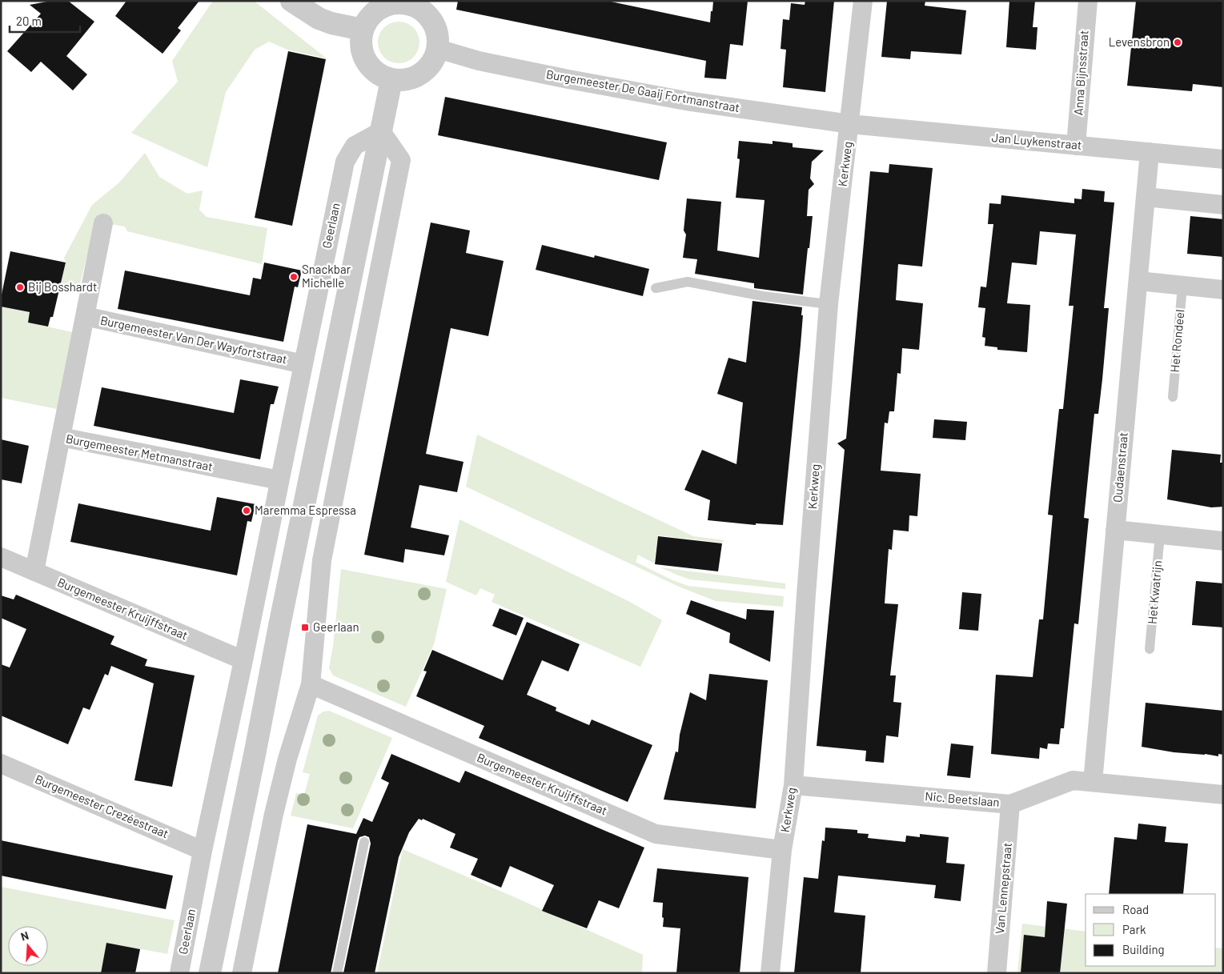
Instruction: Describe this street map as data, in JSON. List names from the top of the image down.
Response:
{
  "streets": {
    "street": [
      "Anna Bijnsstraat",
      "Burgemeester De Gaaij Fortmanstraat",
      "Jan Luykenstraat",
      "Kerkweg",
      "Geerlaan",
      "Burgemeester Van Der Wayfortstraat",
      "Burgemeester Metmanstraat",
      "Oudaenstraat",
      "Burgemeester Kruijffstraat",
      "Nic. Beetslaan",
      "Burgemeester Crezéestraat",
      "Van Lennepstraat"
    ],
    "lane": ["Het Rondeel", "Het Kwatrijn"]
  },
  "crossings": [
    ["Anna Bijnsstraat", "Jan Luykenstraat"],
    ["Burgemeester De Gaaij Fortmanstraat", "Jan Luykenstraat"],
    ["Burgemeester De Gaaij Fortmanstraat", "Kerkweg"],
    ["Jan Luykenstraat", "Kerkweg"],
    ["Jan Luykenstraat", "Oudaenstraat"],
    ["Kerkweg", "Burgemeester Kruijffstraat"],
    ["Kerkweg", "Nic. Beetslaan"],
    ["Geerlaan", "Burgemeester Van Der Wayfortstraat"],
    ["Geerlaan", "Burgemeester Metmanstraat"],
    ["Geerlaan", "Burgemeester Kruijffstraat"],
    ["Geerlaan", "Burgemeester Crezéestraat"],
    ["Burgemeester Van Der Wayfortstraat", "Burgemeester Metmanstraat"],
    ["Burgemeester Metmanstraat", "Burgemeester Kruijffstraat"],
    ["Oudaenstraat", "Nic. Beetslaan"],
    ["Nic. Beetslaan", "Van Lennepstraat"]
  ],
  "places": {
    "other": [
      "Levensbron",
      "Snackbar Michelle",
      "Bij Bosshardt",
      "Maremma Espressa"
    ],
    "transit": ["Geerlaan"]
  },
  "legend": ["Road", "Park", "Building"],
  "scale_bar": "20 m",
  "north": "top"
}
